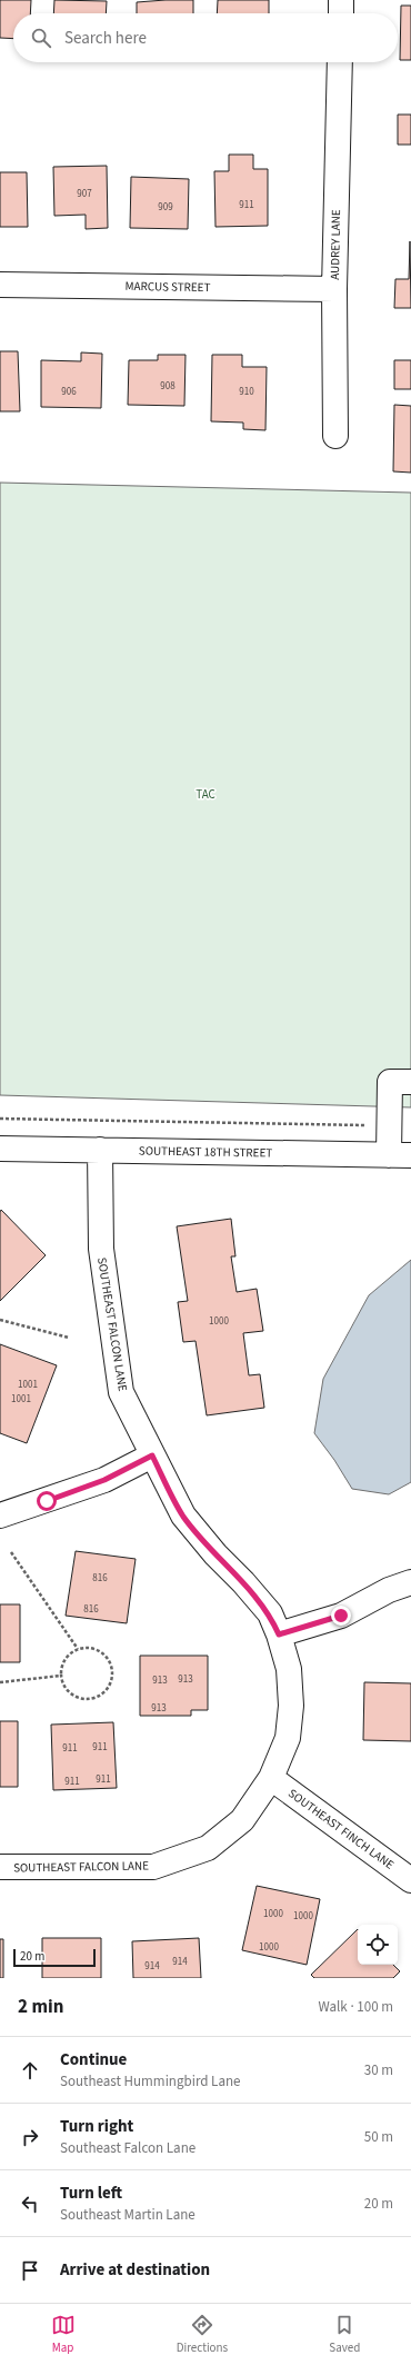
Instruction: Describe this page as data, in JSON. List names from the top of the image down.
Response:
{
  "streets": {
    "street": [
      "AUDREY LANE",
      "MARCUS STREET",
      "SOUTHEAST 18TH STREET",
      "SOUTHEAST FALCON LANE",
      "SOUTHEAST FINCH LANE"
    ]
  },
  "crossings": [
    ["AUDREY LANE", "MARCUS STREET"],
    ["SOUTHEAST 18TH STREET", "SOUTHEAST FALCON LANE"],
    ["SOUTHEAST FALCON LANE", "SOUTHEAST FINCH LANE"]
  ],
  "parks": ["TAC"],
  "house_numbers": [
    "907",
    "911",
    "909",
    "908",
    "906",
    "910",
    "1000",
    "1001",
    "1001",
    "816",
    "816",
    "913",
    "913",
    "913",
    "911",
    "911",
    "911",
    "911",
    "1000",
    "1000",
    "1000",
    "914",
    "914"
  ],
  "scale_bar": "20 m",
  "page": {
    "search": "Search here",
    "scale": "20 m",
    "heading": ["2 min", "Walk · 100 m"],
    "list": [
      ["Continue", "Southeast Hummingbird Lane", "30 m"],
      ["Turn right", "Southeast Falcon Lane", "50 m"],
      ["Turn left", "Southeast Martin Lane", "20 m"],
      "Arrive at destination"
    ],
    "nav": ["Map", "Directions", "Saved"]
  }
}
